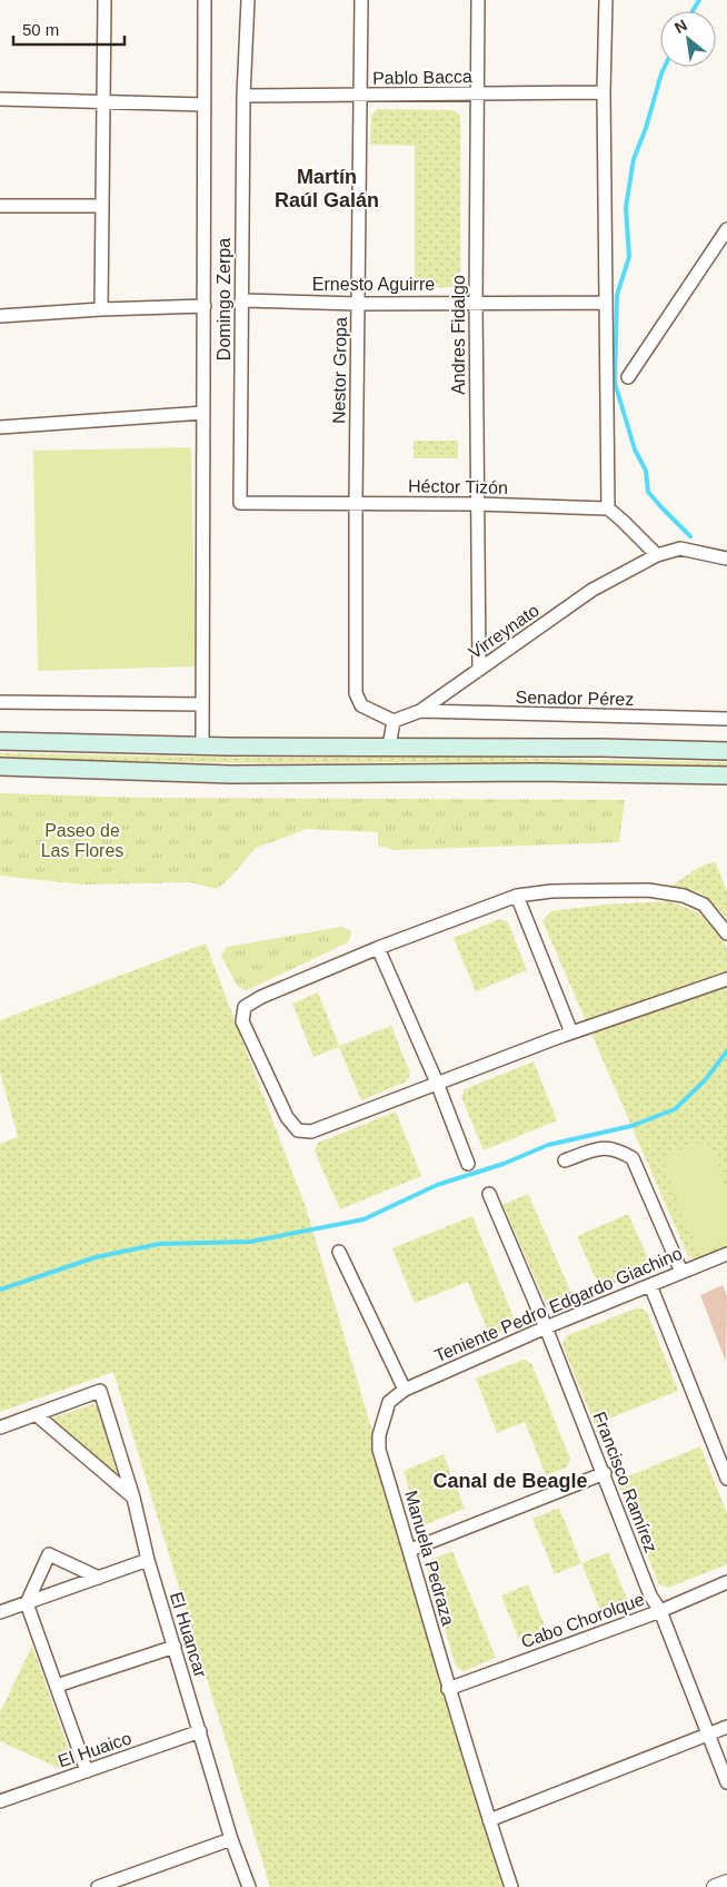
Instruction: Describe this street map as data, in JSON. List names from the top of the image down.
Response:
{
  "streets": {
    "street": [
      "Pablo Bacca",
      "Ernesto Aguirre",
      "Domingo Zerpa",
      "Andres Fidalgo",
      "Nestor Gropa",
      "Héctor Tizón",
      "Virreynato",
      "Senador Pérez",
      "Teniente Pedro Edgardo Giachino",
      "Francisco Ramírez",
      "Manuela Pedraza",
      "Cabo Chorolque",
      "El Huancar",
      "El Huaico"
    ]
  },
  "crossings": [
    ["Pablo Bacca", "Domingo Zerpa"],
    ["Pablo Bacca", "Andres Fidalgo"],
    ["Pablo Bacca", "Nestor Gropa"],
    ["Ernesto Aguirre", "Domingo Zerpa"],
    ["Ernesto Aguirre", "Andres Fidalgo"],
    ["Ernesto Aguirre", "Nestor Gropa"],
    ["Domingo Zerpa", "Héctor Tizón"],
    ["Andres Fidalgo", "Héctor Tizón"],
    ["Andres Fidalgo", "Virreynato"],
    ["Nestor Gropa", "Héctor Tizón"],
    ["Nestor Gropa", "Virreynato"],
    ["Virreynato", "Senador Pérez"],
    ["Teniente Pedro Edgardo Giachino", "Francisco Ramírez"],
    ["Teniente Pedro Edgardo Giachino", "Manuela Pedraza"],
    ["Francisco Ramírez", "Cabo Chorolque"],
    ["Manuela Pedraza", "Cabo Chorolque"],
    ["El Huancar", "El Huaico"]
  ],
  "districts": ["Martín Raúl Galán", "Canal de Beagle"],
  "parks": ["Paseo de Las Flores"],
  "scale_bar": "50 m",
  "north": "top left"
}
